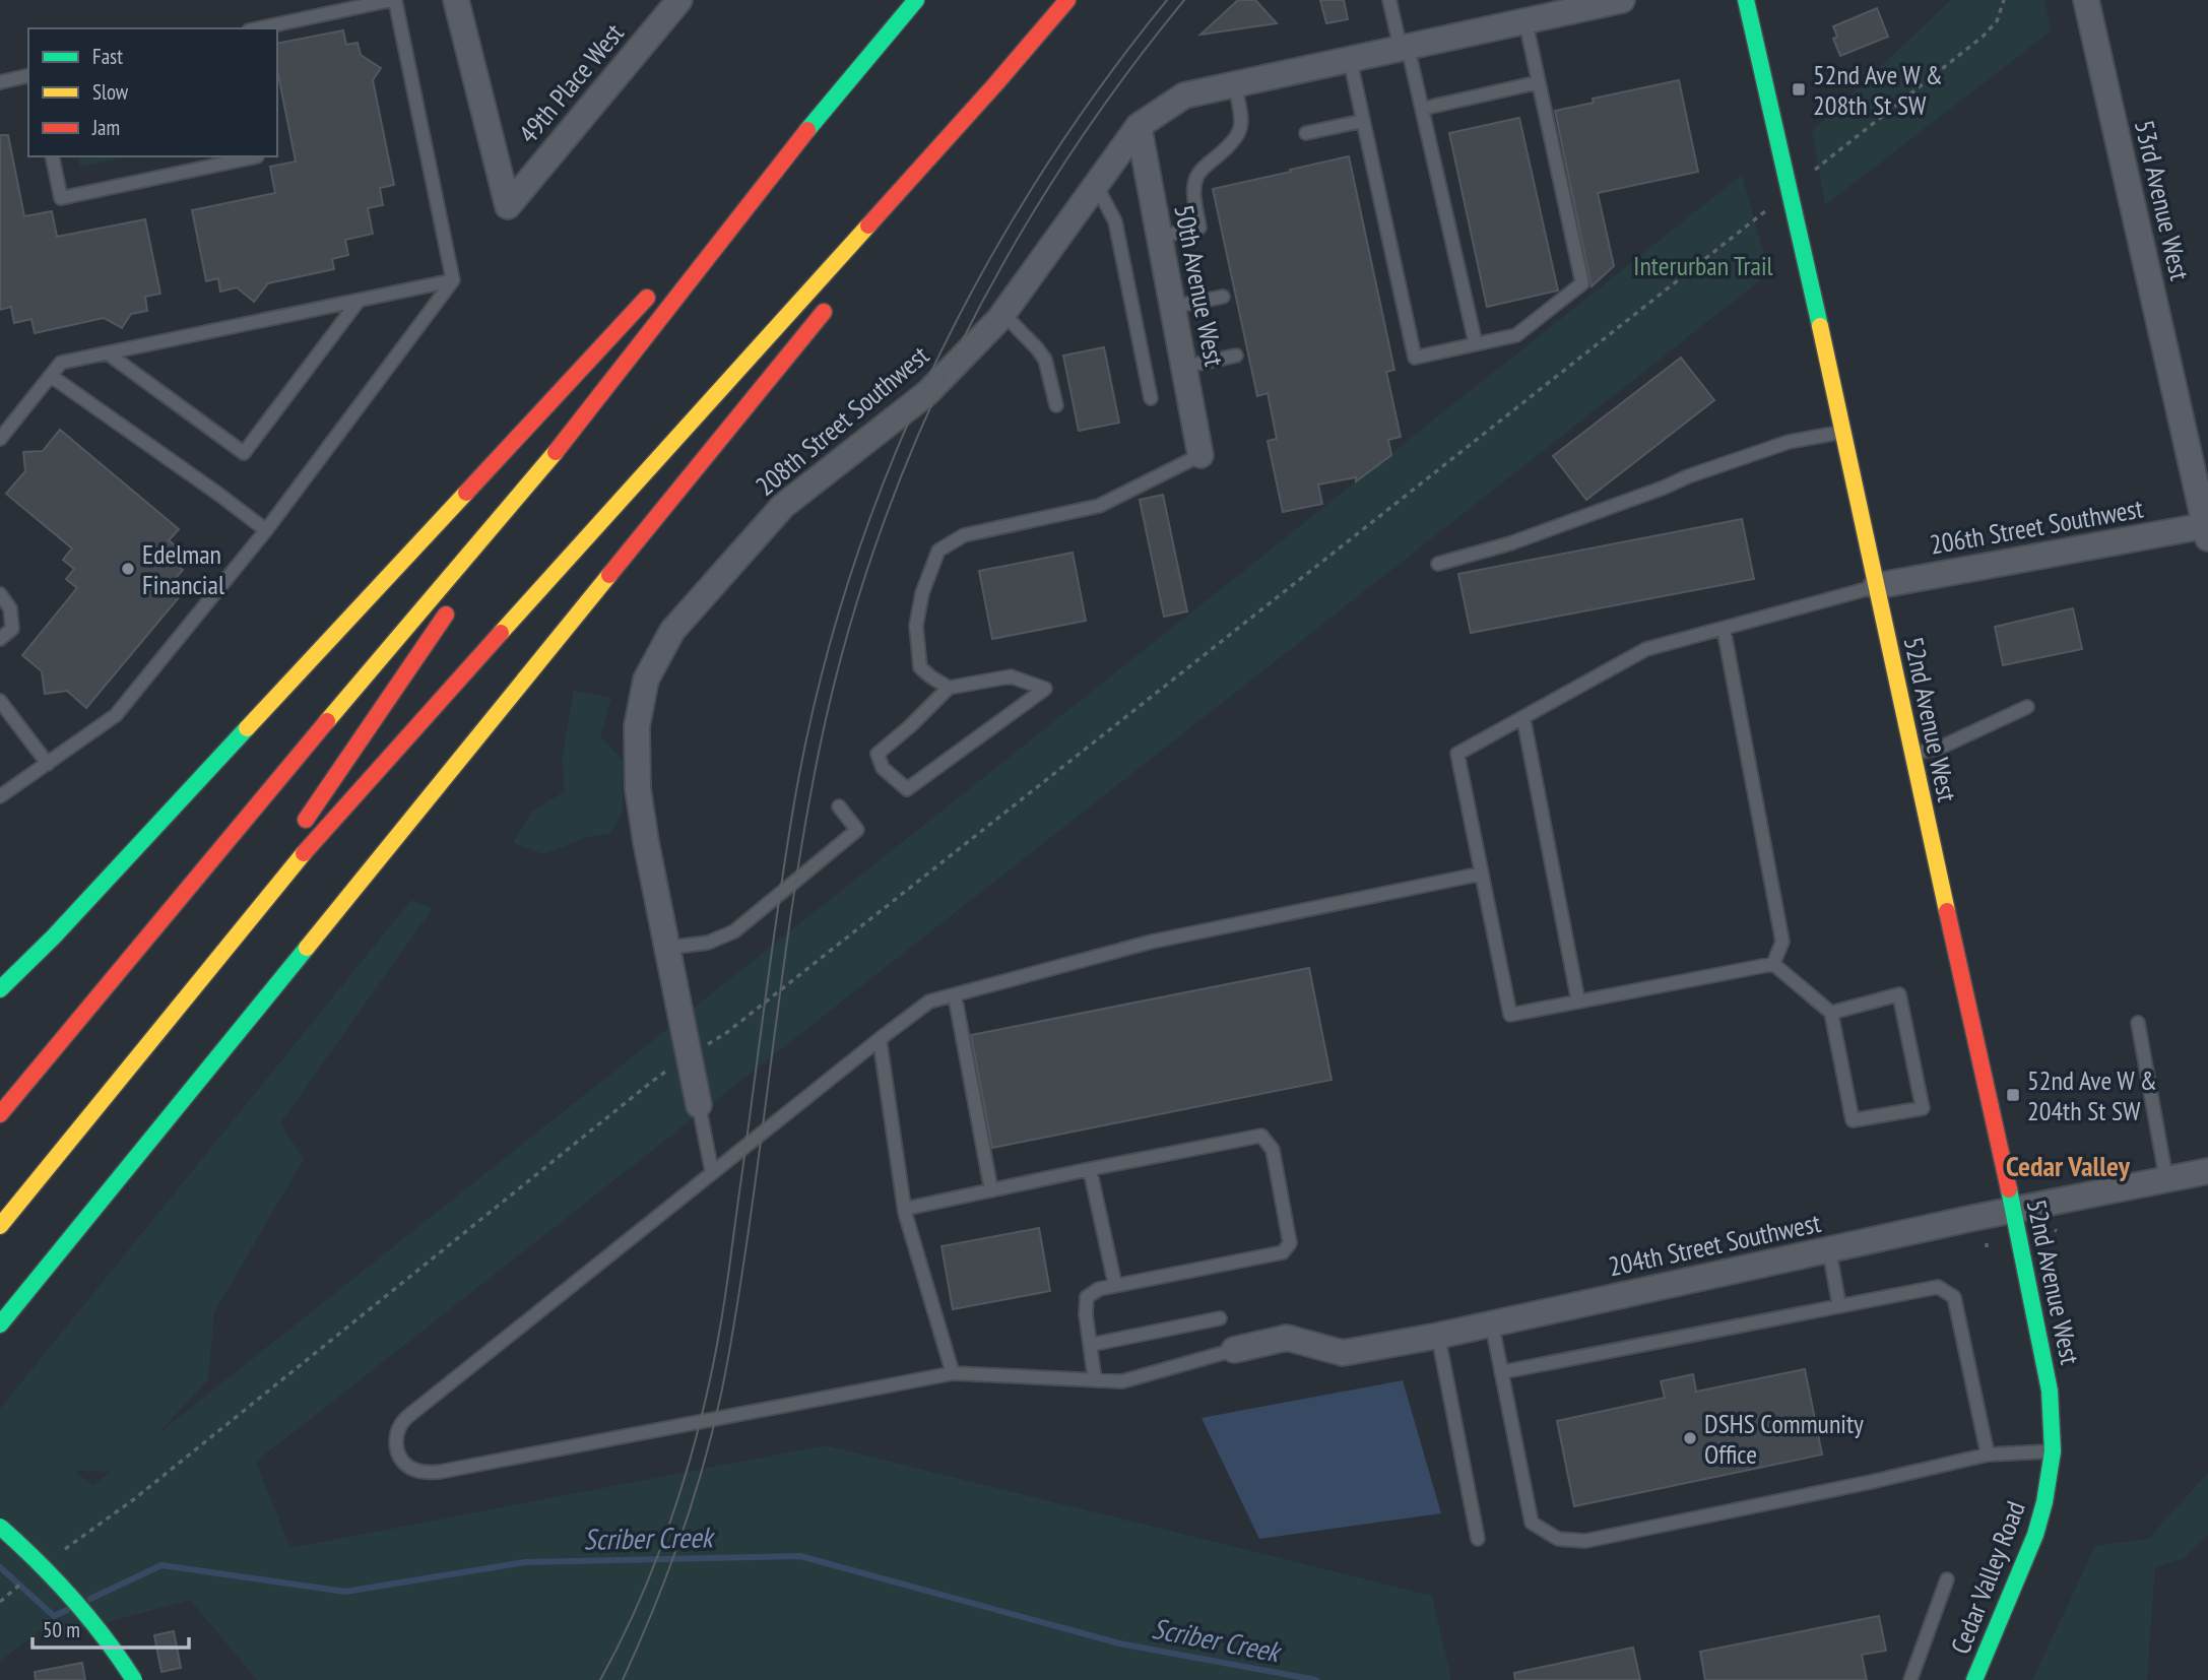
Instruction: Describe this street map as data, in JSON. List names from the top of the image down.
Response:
{
  "streets": {
    "main road": ["52nd Avenue West", "Cedar Valley Road"],
    "street": [
      "49th Place West",
      "53rd Avenue West",
      "50th Avenue West",
      "208th Street Southwest",
      "206th Street Southwest",
      "204th Street Southwest"
    ]
  },
  "crossings": [
    ["53rd Avenue West", "206th Street Southwest"],
    ["50th Avenue West", "208th Street Southwest"],
    ["206th Street Southwest", "52nd Avenue West"],
    ["52nd Avenue West", "204th Street Southwest"],
    ["52nd Avenue West", "Cedar Valley Road"]
  ],
  "districts": ["Cedar Valley"],
  "water": ["Scriber Creek"],
  "parks": ["Interurban Trail"],
  "places": {
    "transit": ["52nd Ave W & 208th St SW", "52nd Ave W & 204th St SW"],
    "other": ["Edelman Financial", "DSHS Community Office"]
  },
  "legend": ["Fast", "Slow", "Jam"],
  "scale_bar": "50 m"
}
